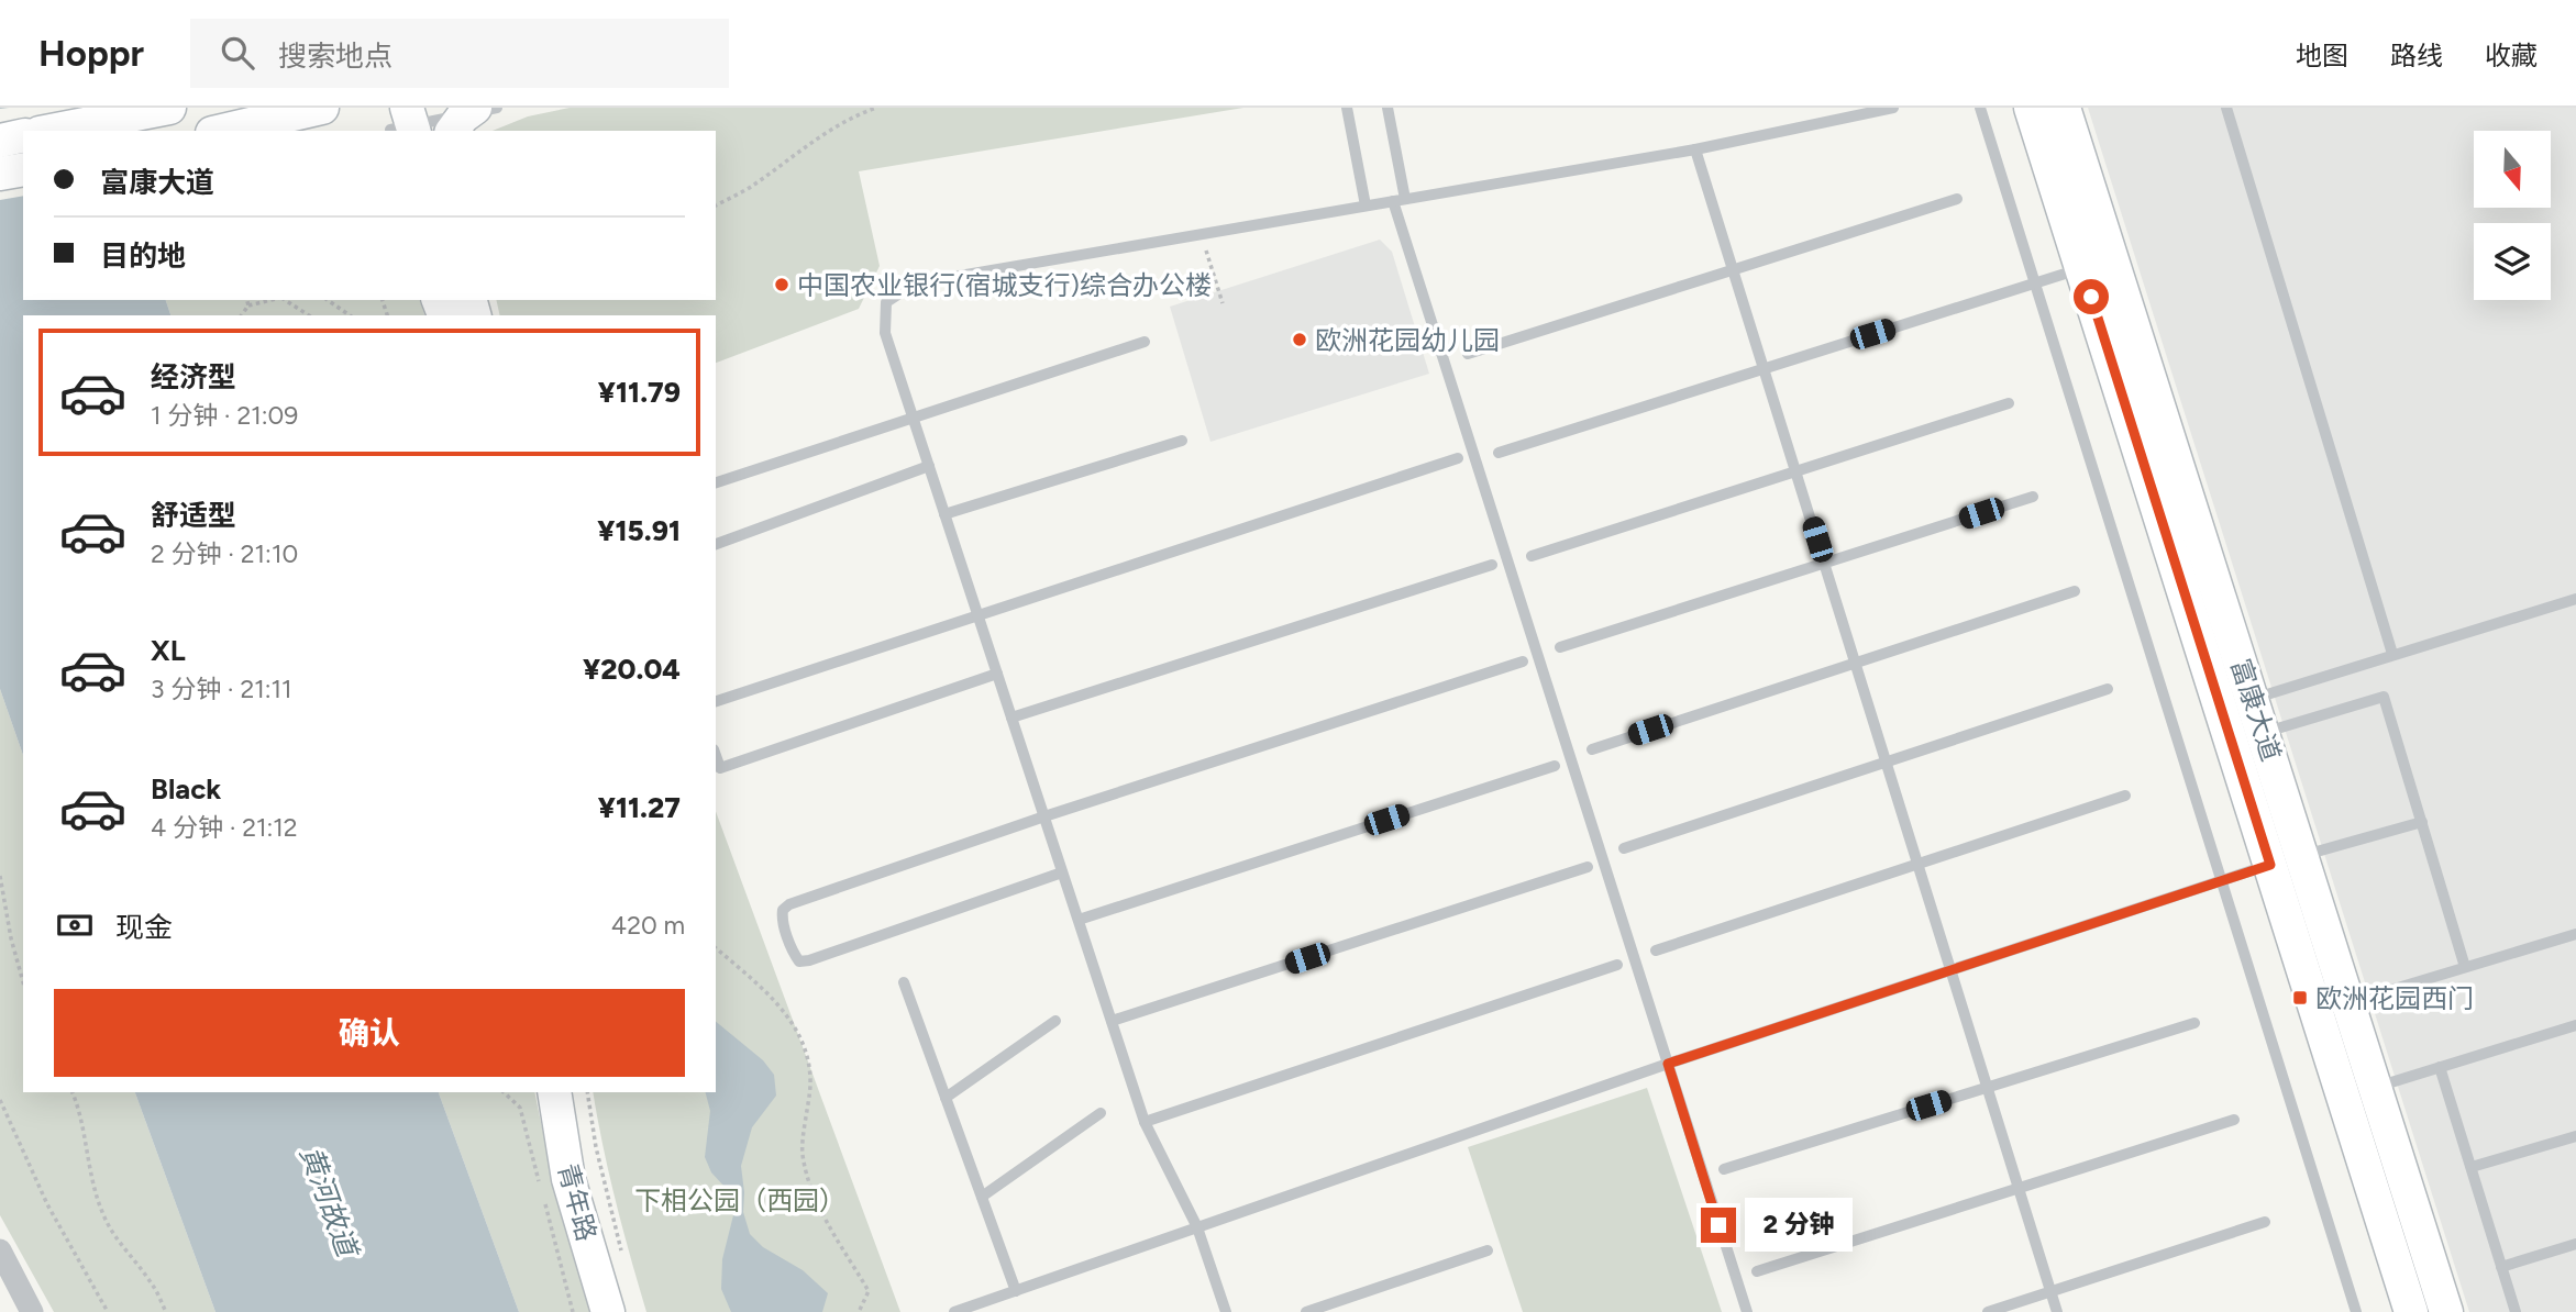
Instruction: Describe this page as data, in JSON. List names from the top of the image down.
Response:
{
  "streets": {
    "street": ["富康大道", "青年路"]
  },
  "water": ["黄河故道"],
  "parks": ["下相公园（西园）"],
  "places": {
    "other": ["中国农业银行(宿城支行)综合办公楼", "欧洲花园幼儿园"],
    "transit": ["欧洲花园西门"]
  },
  "north": "bottom",
  "page": {
    "header": "Hoppr",
    "search": "搜索地点",
    "nav": ["地图", "路线", "收藏"],
    "banner": ["富康大道", "目的地"],
    "list": [
      {
        "name": "经济型",
        "note": "1 分钟 · 21:09",
        "value": "¥11.79"
      },
      {
        "name": "舒适型",
        "note": "2 分钟 · 21:10",
        "value": "¥15.91"
      },
      {
        "name": "XL",
        "note": "3 分钟 · 21:11",
        "value": "¥20.04"
      },
      {
        "name": "Black",
        "note": "4 分钟 · 21:12",
        "value": "¥11.27"
      }
    ],
    "pay": ["现金", "420 m"],
    "buttons": "确认",
    "bubble": "2 分钟"
  }
}
